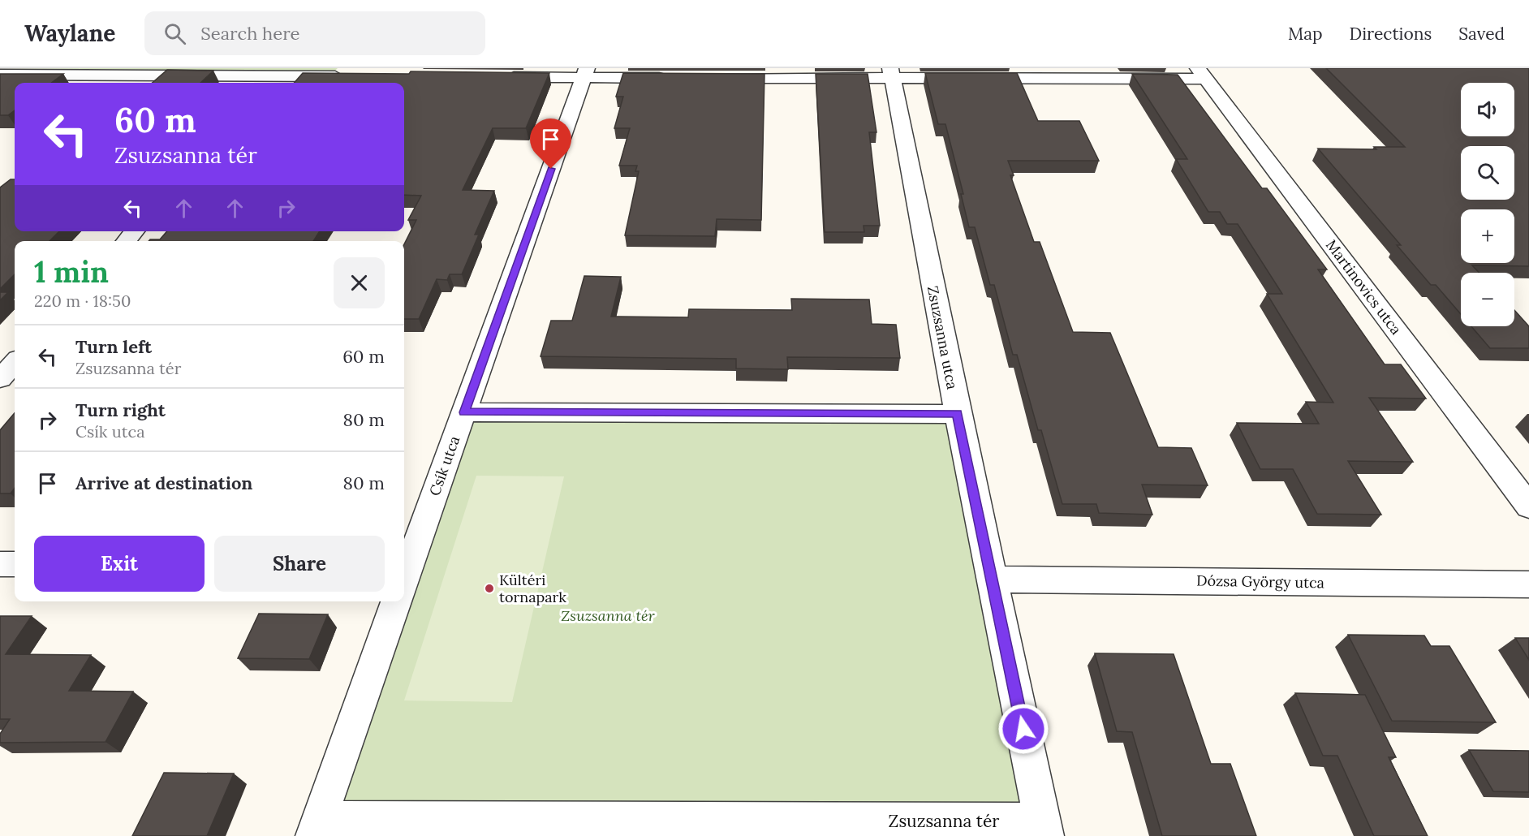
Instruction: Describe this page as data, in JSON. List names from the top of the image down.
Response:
{
  "streets": {
    "street": [
      "Martinovics utca",
      "Zsuzsanna utca",
      "Csík utca",
      "Dózsa György utca",
      "Zsuzsanna tér"
    ]
  },
  "crossings": [
    ["Zsuzsanna utca", "Dózsa György utca"],
    ["Zsuzsanna utca", "Zsuzsanna tér"],
    ["Csík utca", "Zsuzsanna tér"]
  ],
  "parks": ["Zsuzsanna tér"],
  "places": ["Kültéri tornapark"],
  "page": {
    "header": "Waylane",
    "search": "Search here",
    "nav": ["Map", "Directions", "Saved"],
    "map_buttons": ["+", "−"],
    "turn": ["60 m", "Zsuzsanna tér"],
    "heading": ["1 min", "220 m · 18:50"],
    "list": [
      {
        "name": "Turn left",
        "note": "Zsuzsanna tér",
        "value": "60 m"
      },
      {
        "name": "Turn right",
        "note": "Csík utca",
        "value": "80 m"
      },
      {
        "name": "Arrive at destination",
        "value": "80 m"
      }
    ],
    "buttons": ["Exit", "Share"]
  }
}
